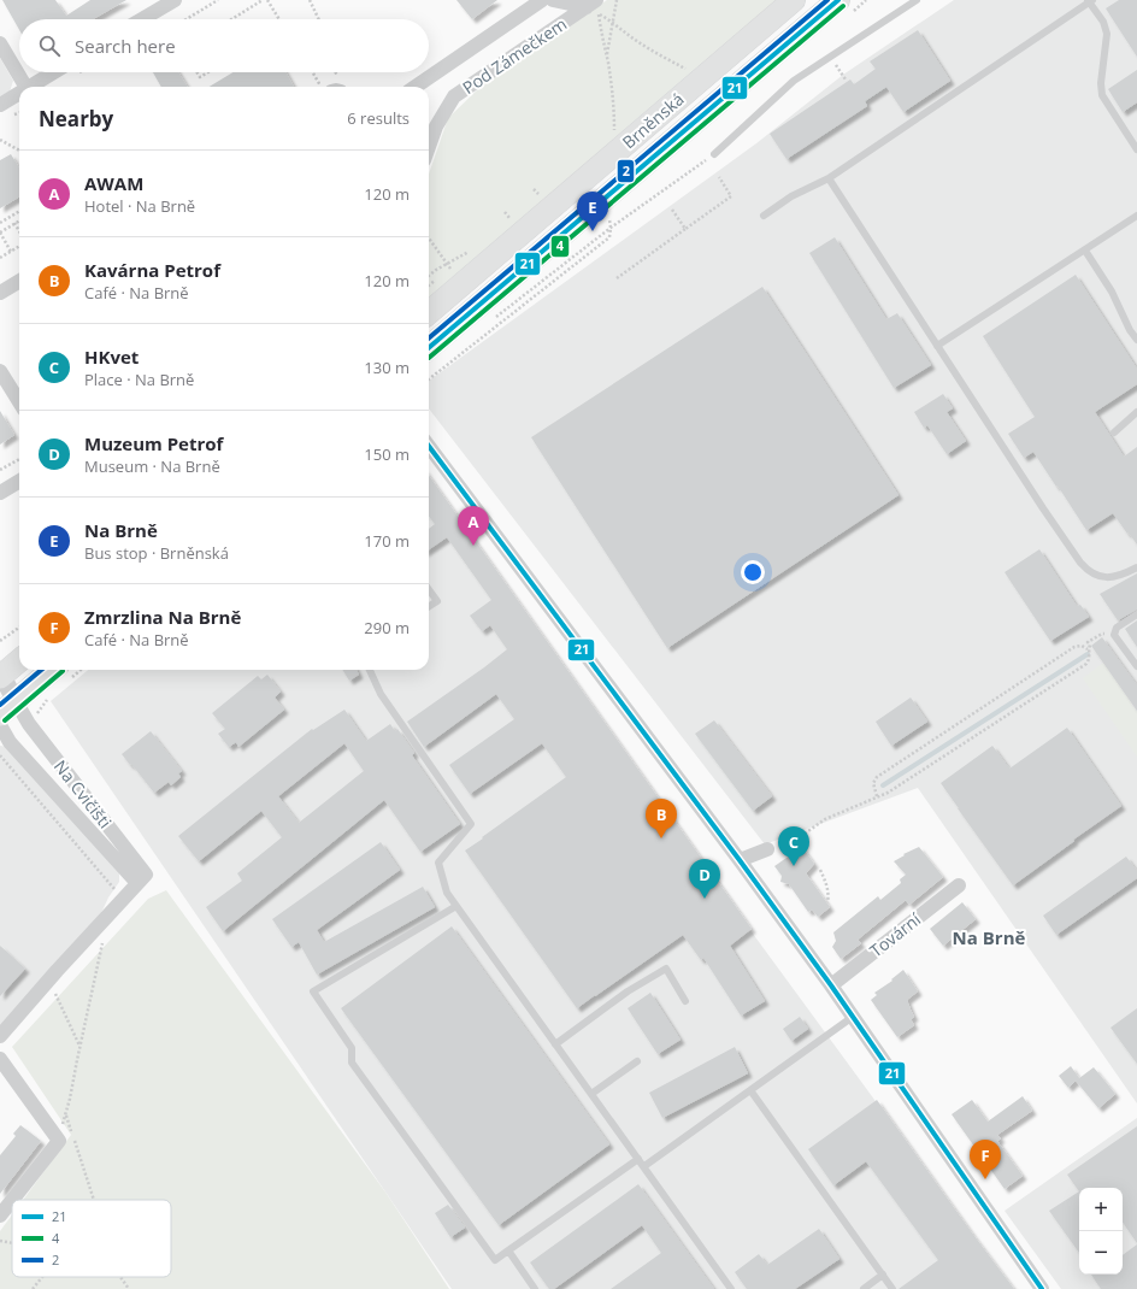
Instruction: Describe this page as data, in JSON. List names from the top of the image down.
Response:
{
  "streets": {
    "main road": ["Brněnská"],
    "street": ["Pod Zámečkem", "Na Cvičišti", "Tovární"]
  },
  "districts": ["Na Brně"],
  "lines": ["transit line 21", "transit line 2", "transit line 4"],
  "legend": ["21", "4", "2"],
  "page": {
    "search": "Search here",
    "heading": ["Nearby", "6 results"],
    "list": [
      {
        "mark": "A",
        "name": "AWAM",
        "note": "Hotel · Na Brně",
        "value": "120 m"
      },
      {
        "mark": "B",
        "name": "Kavárna Petrof",
        "note": "Café · Na Brně",
        "value": "120 m"
      },
      {
        "mark": "C",
        "name": "HKvet",
        "note": "Place · Na Brně",
        "value": "130 m"
      },
      {
        "mark": "D",
        "name": "Muzeum Petrof",
        "note": "Museum · Na Brně",
        "value": "150 m"
      },
      {
        "mark": "E",
        "name": "Na Brně",
        "note": "Bus stop · Brněnská",
        "value": "170 m"
      },
      {
        "mark": "F",
        "name": "Zmrzlina Na Brně",
        "note": "Café · Na Brně",
        "value": "290 m"
      }
    ],
    "pins": [
      "E",
      "A",
      "B",
      "C",
      "D",
      "F"
    ],
    "map_buttons": ["+", "−"]
  }
}
